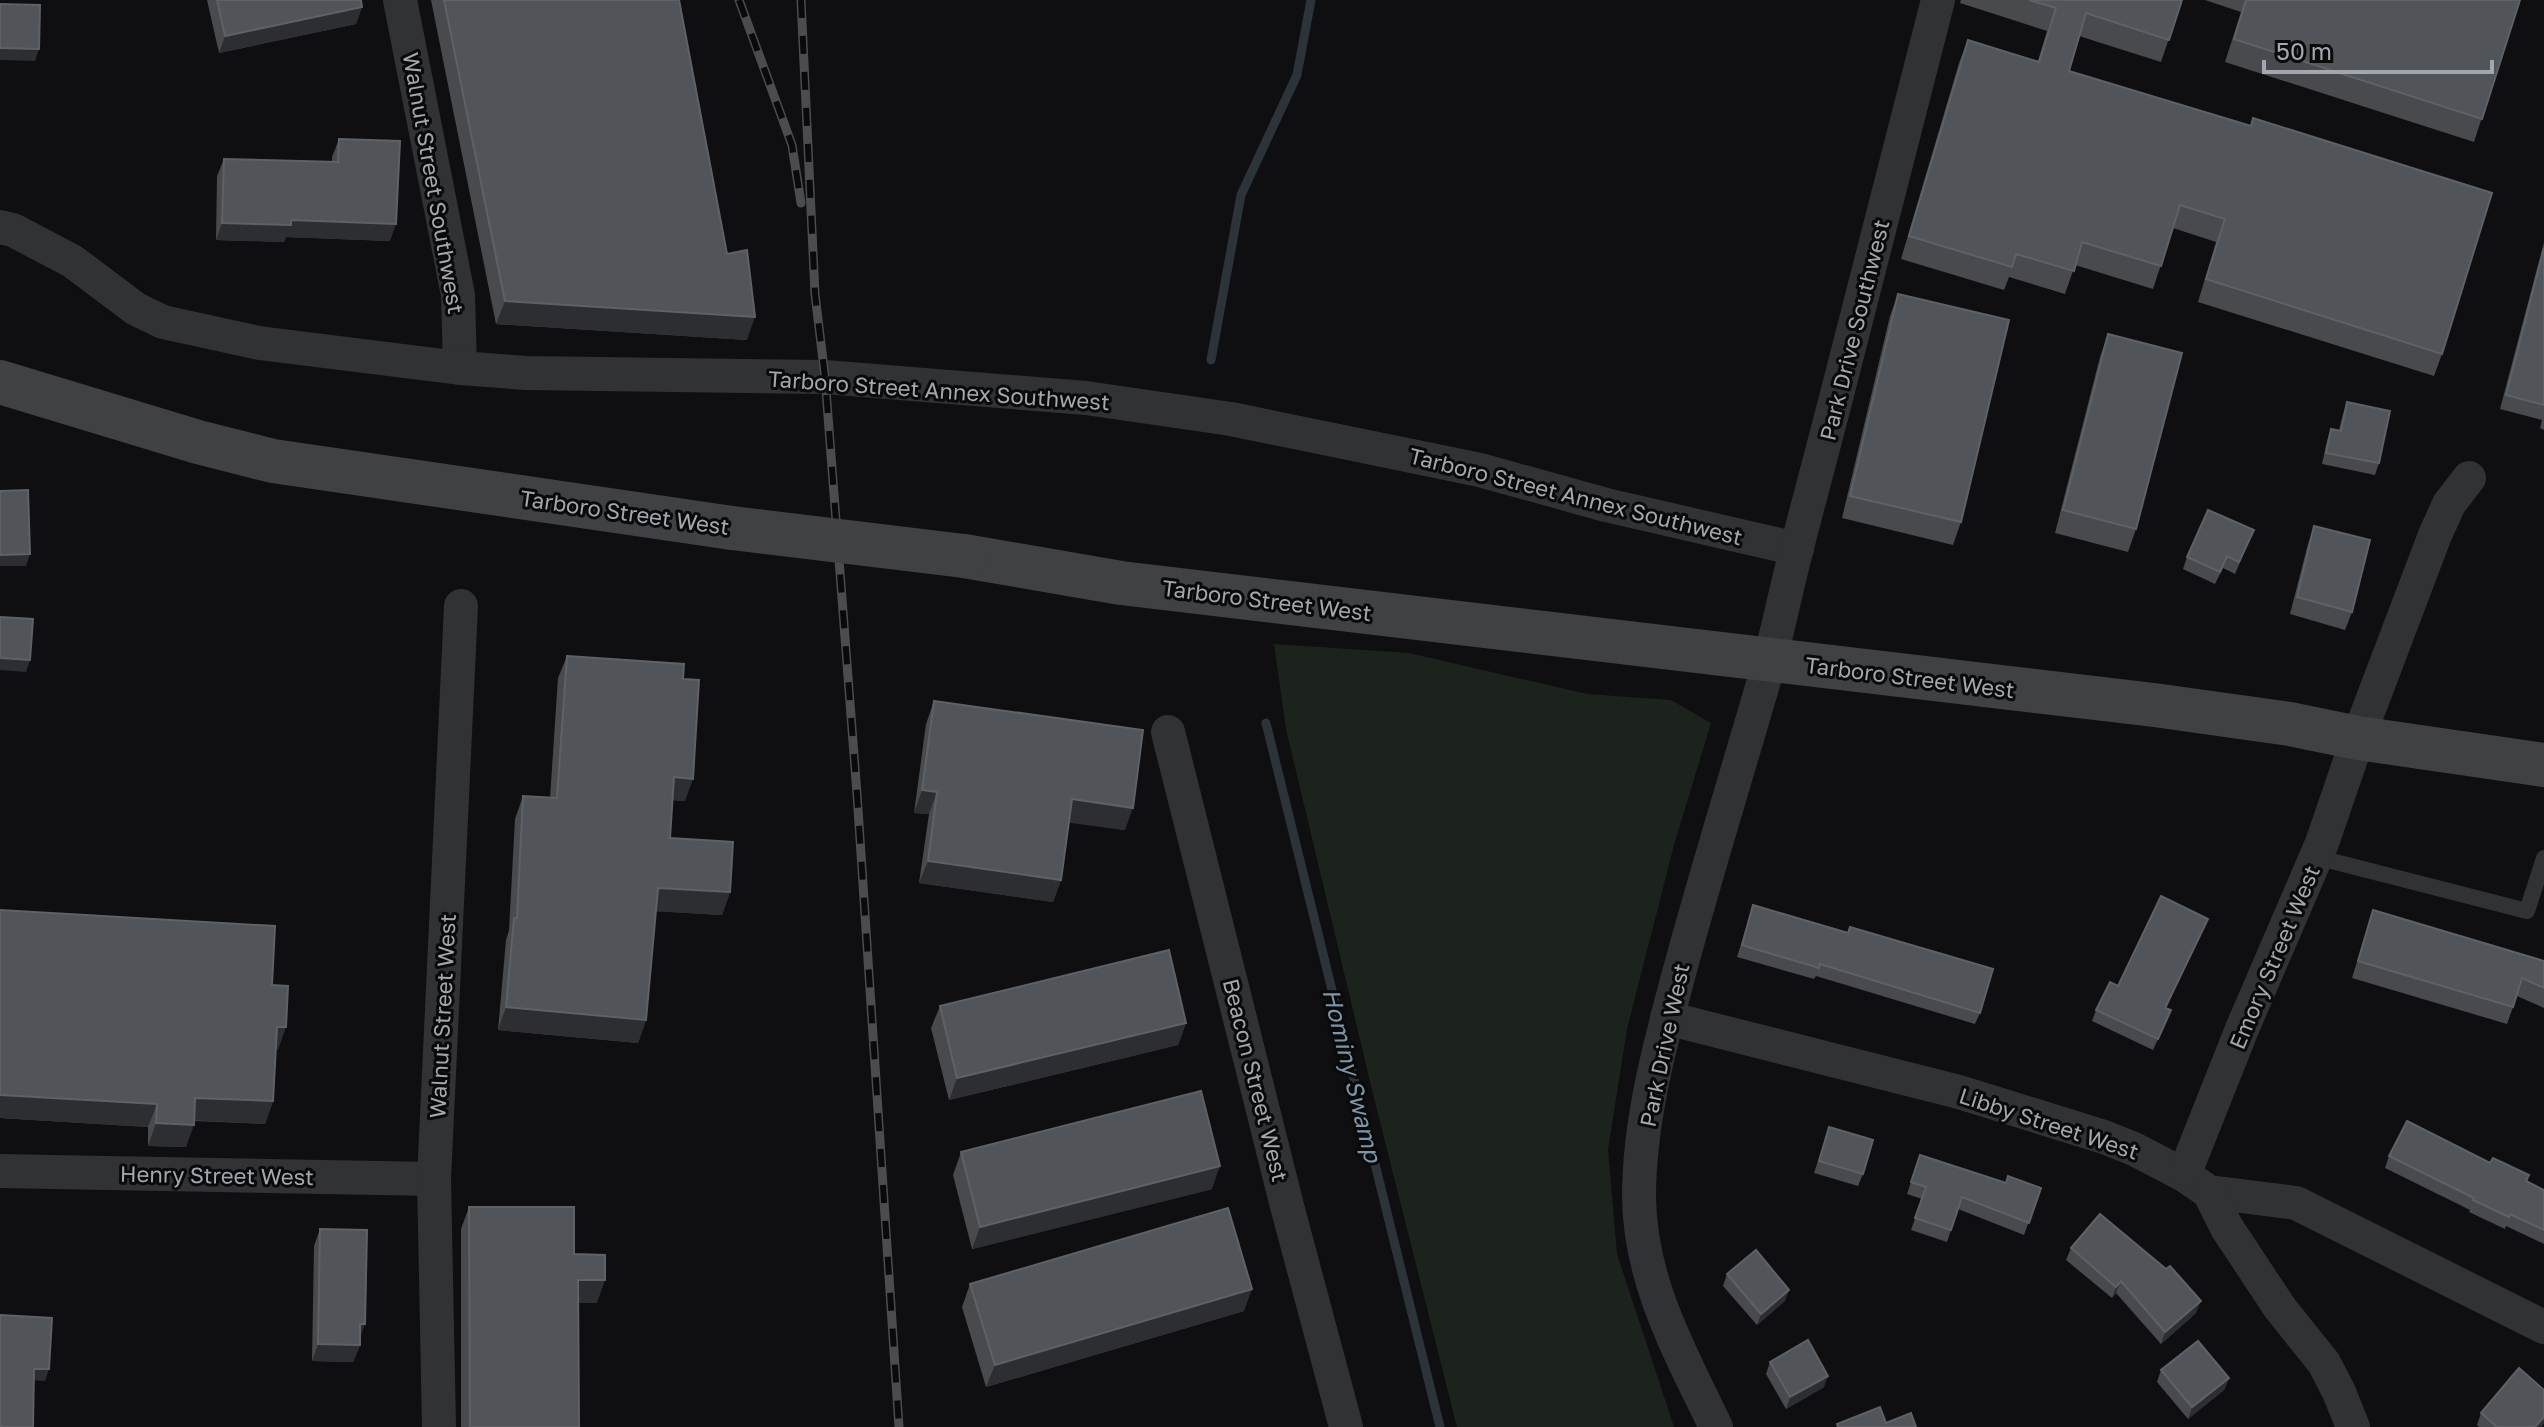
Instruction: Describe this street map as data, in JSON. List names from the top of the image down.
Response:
{
  "streets": {
    "main road": ["Tarboro Street West"],
    "street": [
      "Walnut Street Southwest",
      "Park Drive Southwest",
      "Tarboro Street Annex Southwest",
      "Emory Street West",
      "Walnut Street West",
      "Park Drive West",
      "Beacon Street West",
      "Libby Street West",
      "Henry Street West"
    ]
  },
  "crossings": [
    ["Walnut Street Southwest", "Tarboro Street Annex Southwest"],
    ["Park Drive Southwest", "Tarboro Street Annex Southwest"],
    ["Park Drive Southwest", "Tarboro Street West"],
    ["Park Drive Southwest", "Park Drive West"],
    ["Tarboro Street West", "Emory Street West"],
    ["Tarboro Street West", "Park Drive West"],
    ["Emory Street West", "Libby Street West"],
    ["Walnut Street West", "Henry Street West"],
    ["Park Drive West", "Libby Street West"]
  ],
  "water": ["Hominy Swamp"],
  "scale_bar": "50 m"
}
